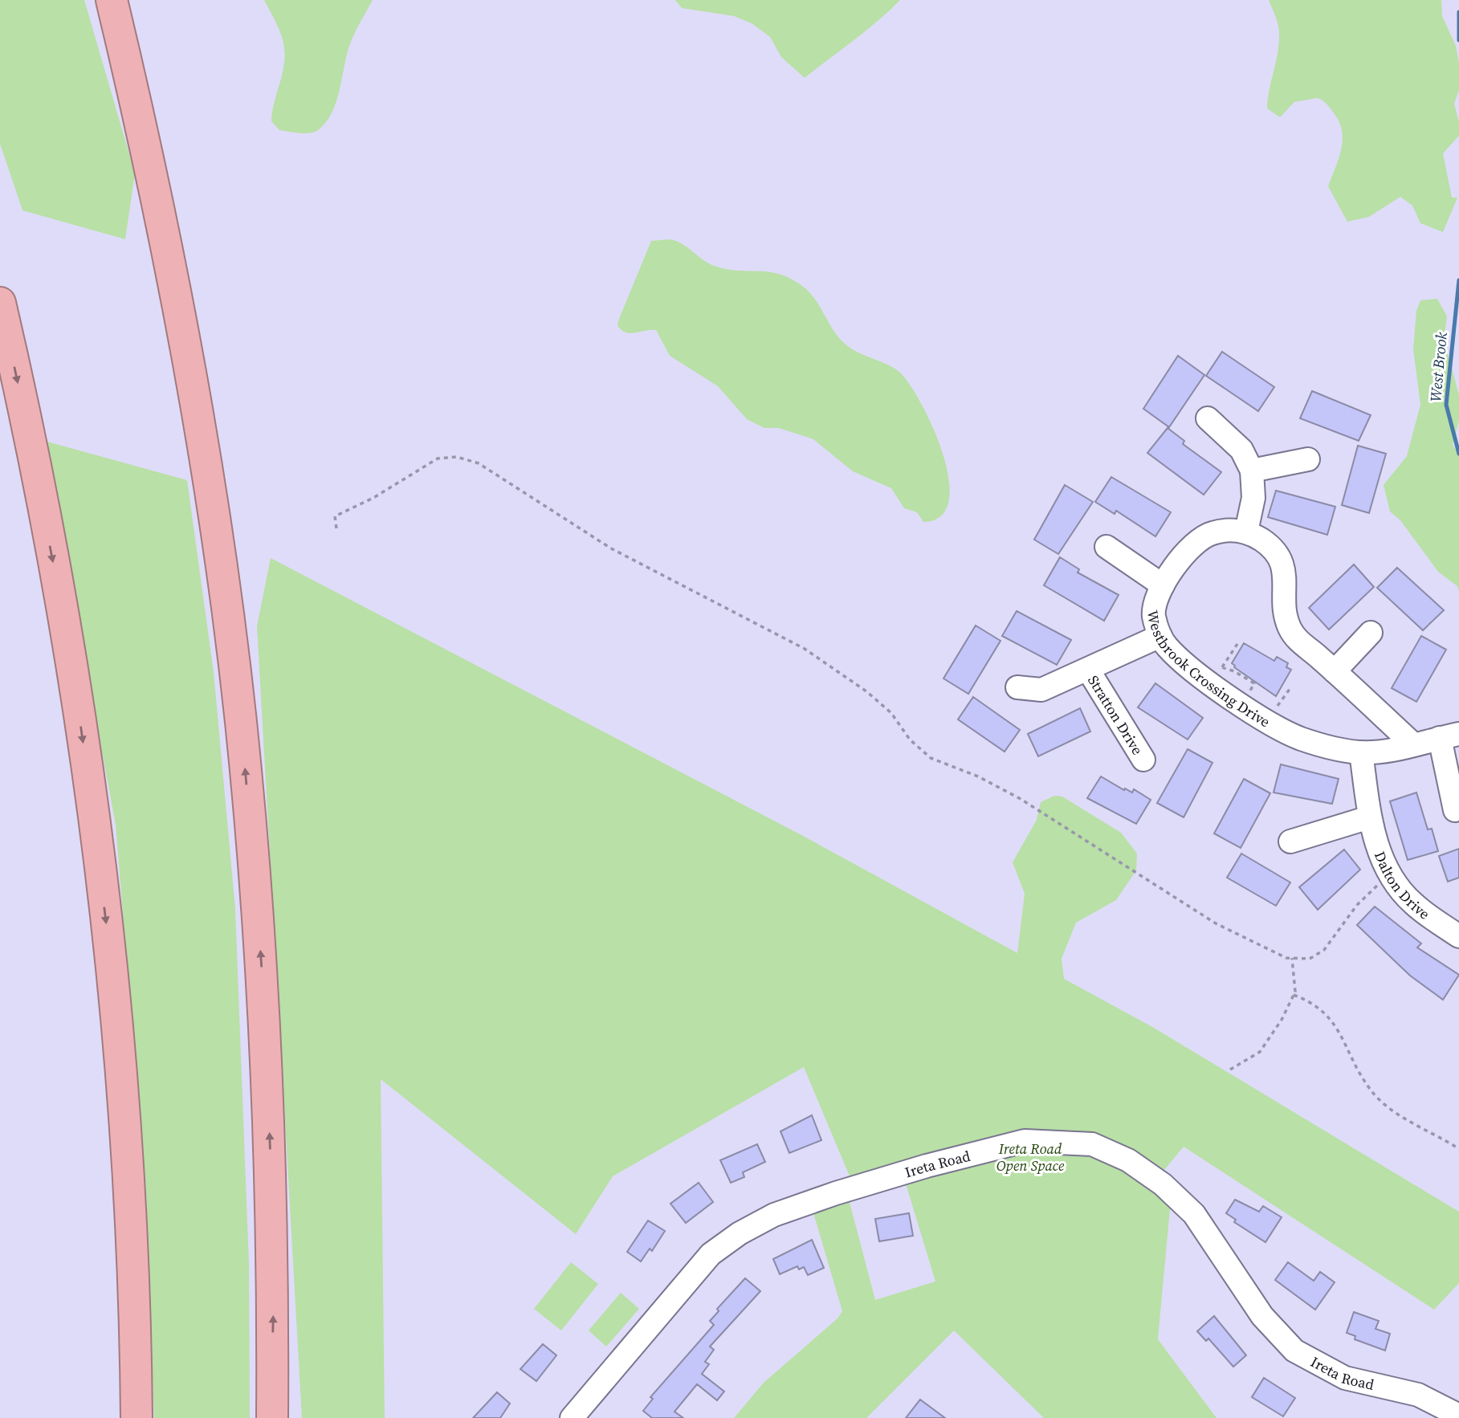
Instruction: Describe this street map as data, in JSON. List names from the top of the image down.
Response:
{
  "streets": {
    "street": [
      "Westbrook Crossing Drive",
      "Stratton Drive",
      "Dalton Drive",
      "Ireta Road"
    ]
  },
  "crossings": [
    ["Westbrook Crossing Drive", "Stratton Drive"],
    ["Westbrook Crossing Drive", "Dalton Drive"]
  ],
  "water": ["West Brook"],
  "parks": ["Ireta Road Open Space"]
}
